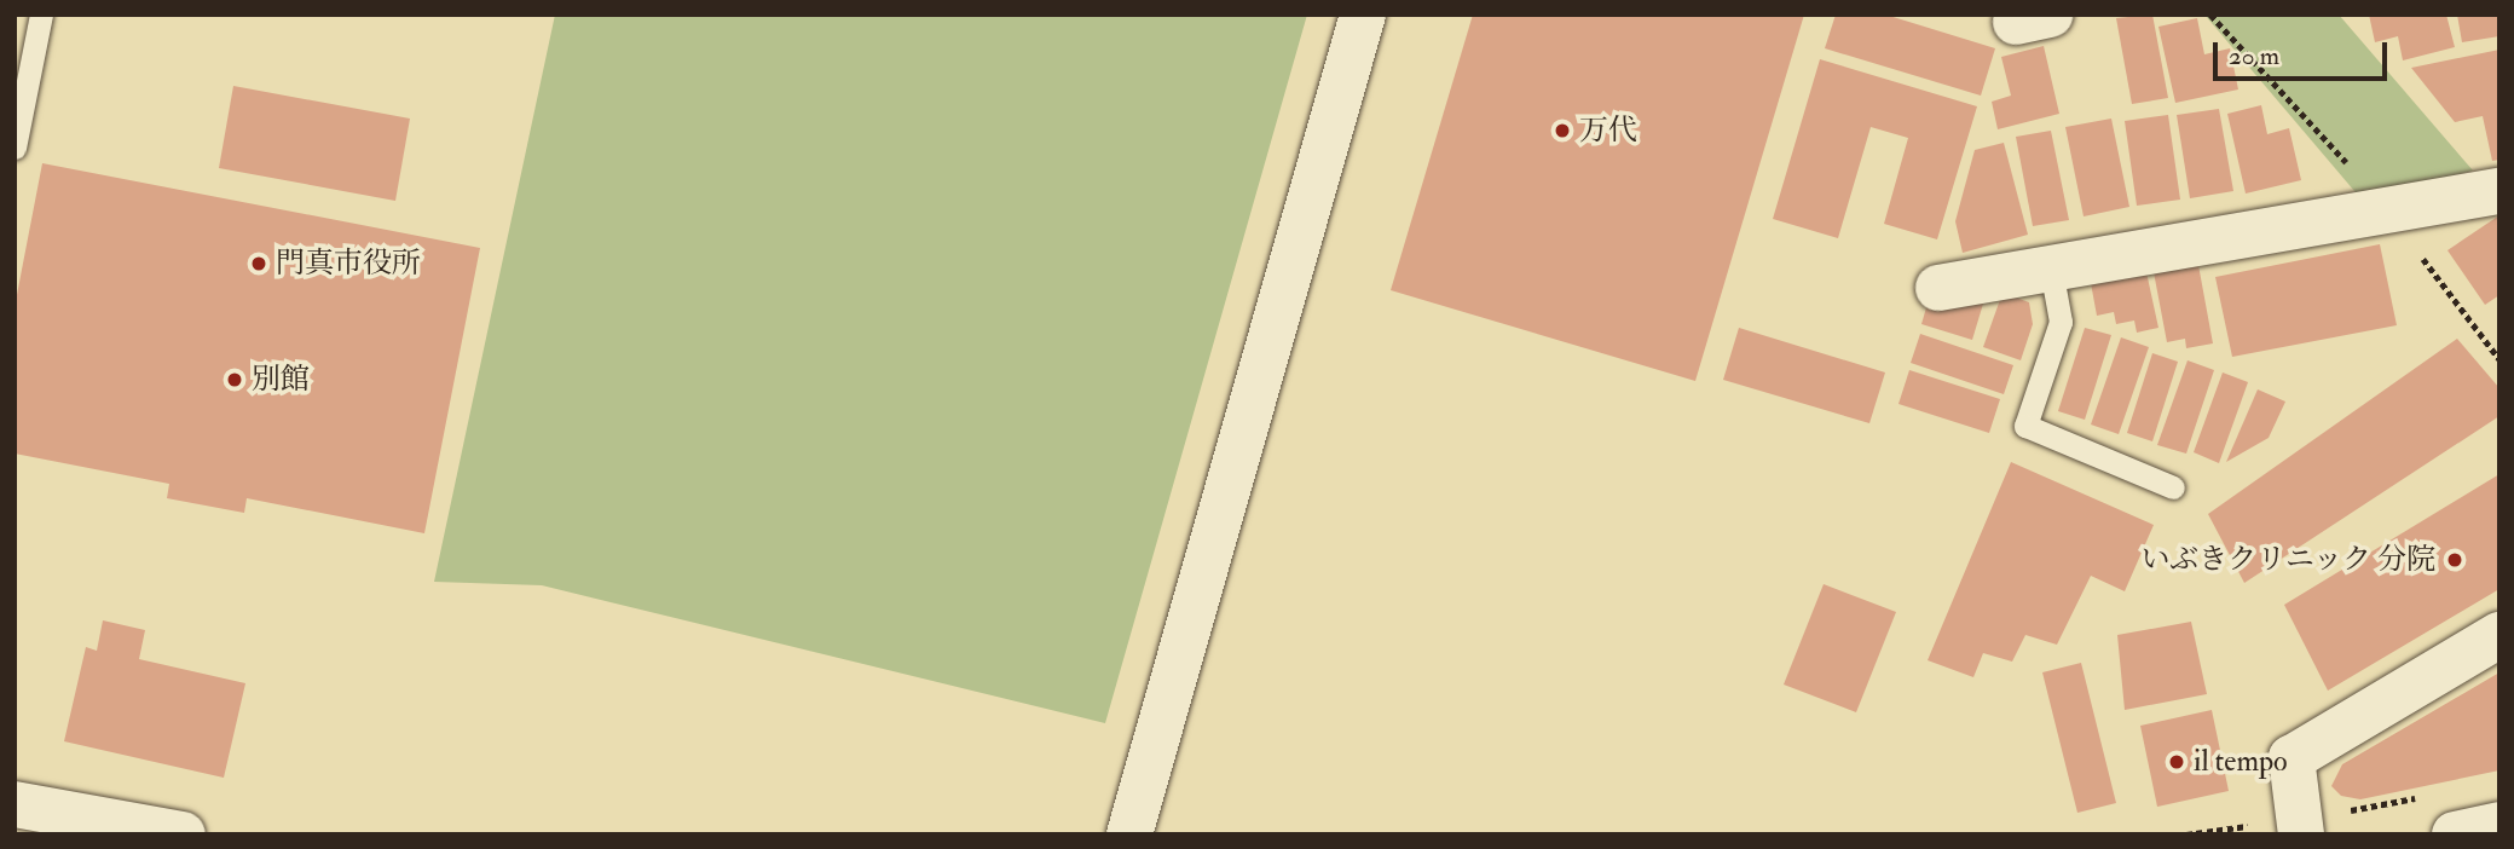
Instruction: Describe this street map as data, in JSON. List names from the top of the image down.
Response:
{
  "places": [
    "万代",
    "門真市役所",
    "別館",
    "いぶきクリニック 分院",
    "il tempo"
  ],
  "scale_bar": "20 m"
}
